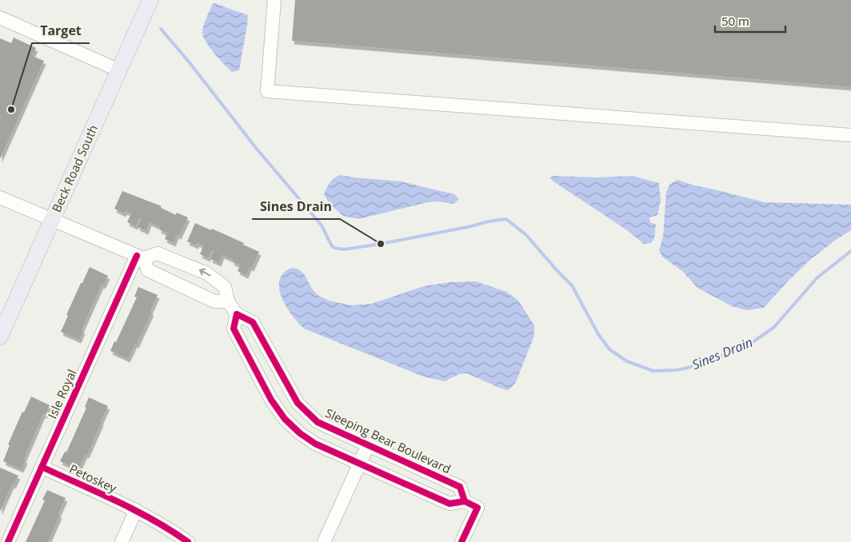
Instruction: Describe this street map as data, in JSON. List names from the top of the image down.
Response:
{
  "streets": {
    "main road": ["Beck Road South"],
    "street": ["Isle Royal", "Sleeping Bear Boulevard", "Petoskey"]
  },
  "crossings": [
    ["Isle Royal", "Sleeping Bear Boulevard"],
    ["Isle Royal", "Petoskey"]
  ],
  "water": ["Sines Drain"],
  "places": ["Target", "Sines Drain"],
  "scale_bar": "50 m"
}
